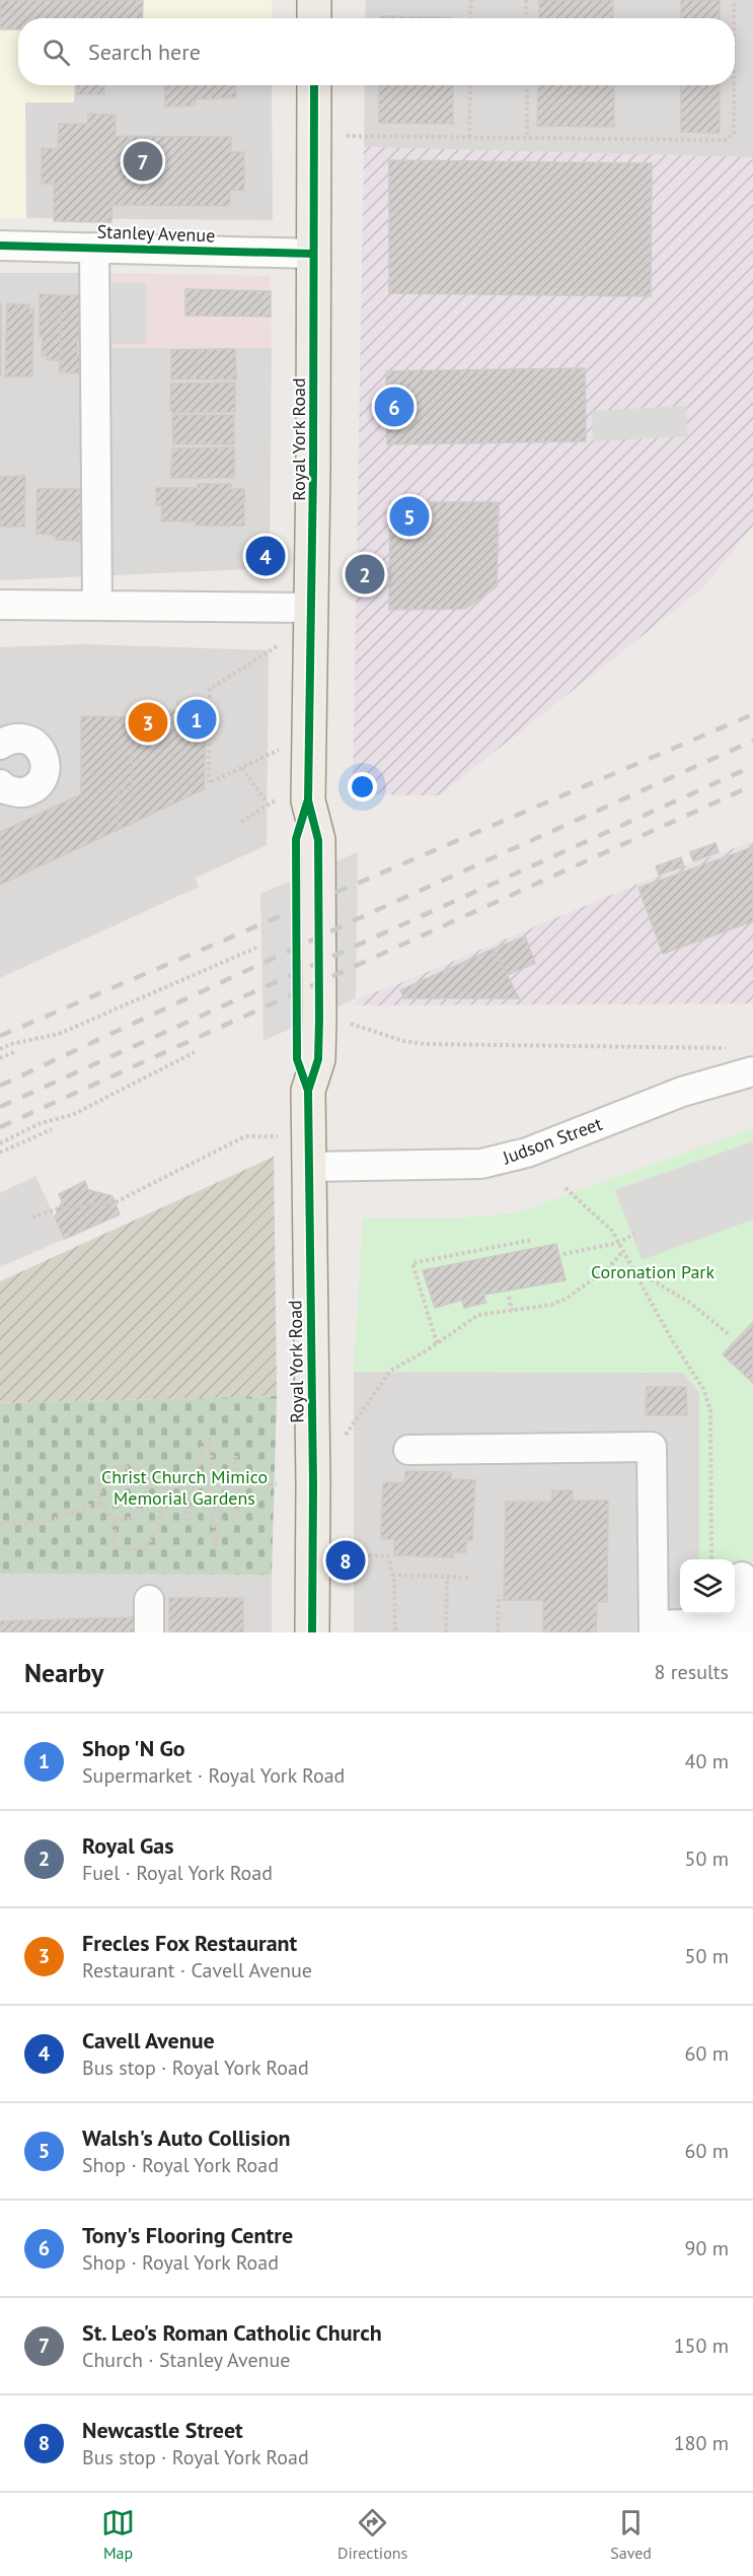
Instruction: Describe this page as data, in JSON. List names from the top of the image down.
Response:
{
  "streets": {
    "main road": ["Royal York Road"],
    "street": ["Stanley Avenue", "Judson Street"]
  },
  "crossings": [
    ["Stanley Avenue", "Royal York Road"],
    ["Royal York Road", "Judson Street"]
  ],
  "parks": ["Coronation Park", "Christ Church Mimico Memorial Gardens"],
  "page": {
    "search": "Search here",
    "pins": [
      "7",
      "6",
      "5",
      "4",
      "2",
      "1",
      "3",
      "8"
    ],
    "heading": ["Nearby", "8 results"],
    "list": [
      {
        "mark": "1",
        "name": "Shop 'N Go",
        "note": "Supermarket · Royal York Road",
        "value": "40 m"
      },
      {
        "mark": "2",
        "name": "Royal Gas",
        "note": "Fuel · Royal York Road",
        "value": "50 m"
      },
      {
        "mark": "3",
        "name": "Frecles Fox Restaurant",
        "note": "Restaurant · Cavell Avenue",
        "value": "50 m"
      },
      {
        "mark": "4",
        "name": "Cavell Avenue",
        "note": "Bus stop · Royal York Road",
        "value": "60 m"
      },
      {
        "mark": "5",
        "name": "Walsh's Auto Collision",
        "note": "Shop · Royal York Road",
        "value": "60 m"
      },
      {
        "mark": "6",
        "name": "Tony's Flooring Centre",
        "note": "Shop · Royal York Road",
        "value": "90 m"
      },
      {
        "mark": "7",
        "name": "St. Leo's Roman Catholic Church",
        "note": "Church · Stanley Avenue",
        "value": "150 m"
      },
      {
        "mark": "8",
        "name": "Newcastle Street",
        "note": "Bus stop · Royal York Road",
        "value": "180 m"
      }
    ],
    "nav": ["Map", "Directions", "Saved"]
  }
}
